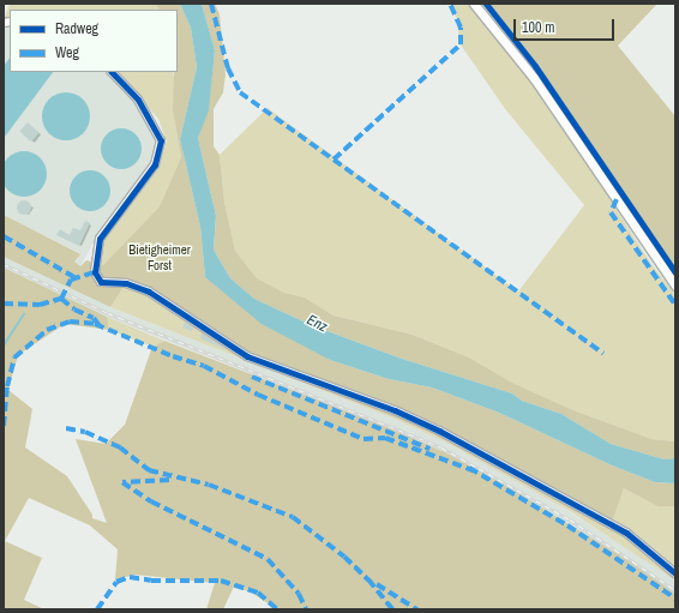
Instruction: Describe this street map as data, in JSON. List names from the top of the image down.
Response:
{
  "water": ["Enz"],
  "parks": ["Bietigheimer Forst"],
  "legend": ["Radweg", "Weg"],
  "scale_bar": "100 m"
}
